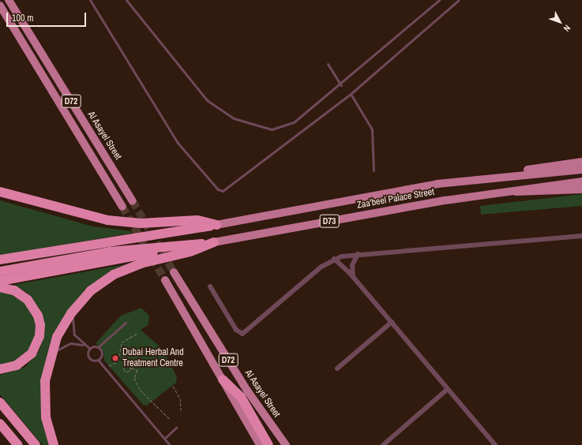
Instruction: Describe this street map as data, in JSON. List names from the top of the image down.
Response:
{
  "streets": {
    "main road": [
      "D72",
      "Al Asayel Street",
      "Zaa'beel Palace Street",
      "D73"
    ]
  },
  "places": ["Dubai Herbal And Treatment Centre"],
  "scale_bar": "100 m",
  "north": "bottom right"
}
